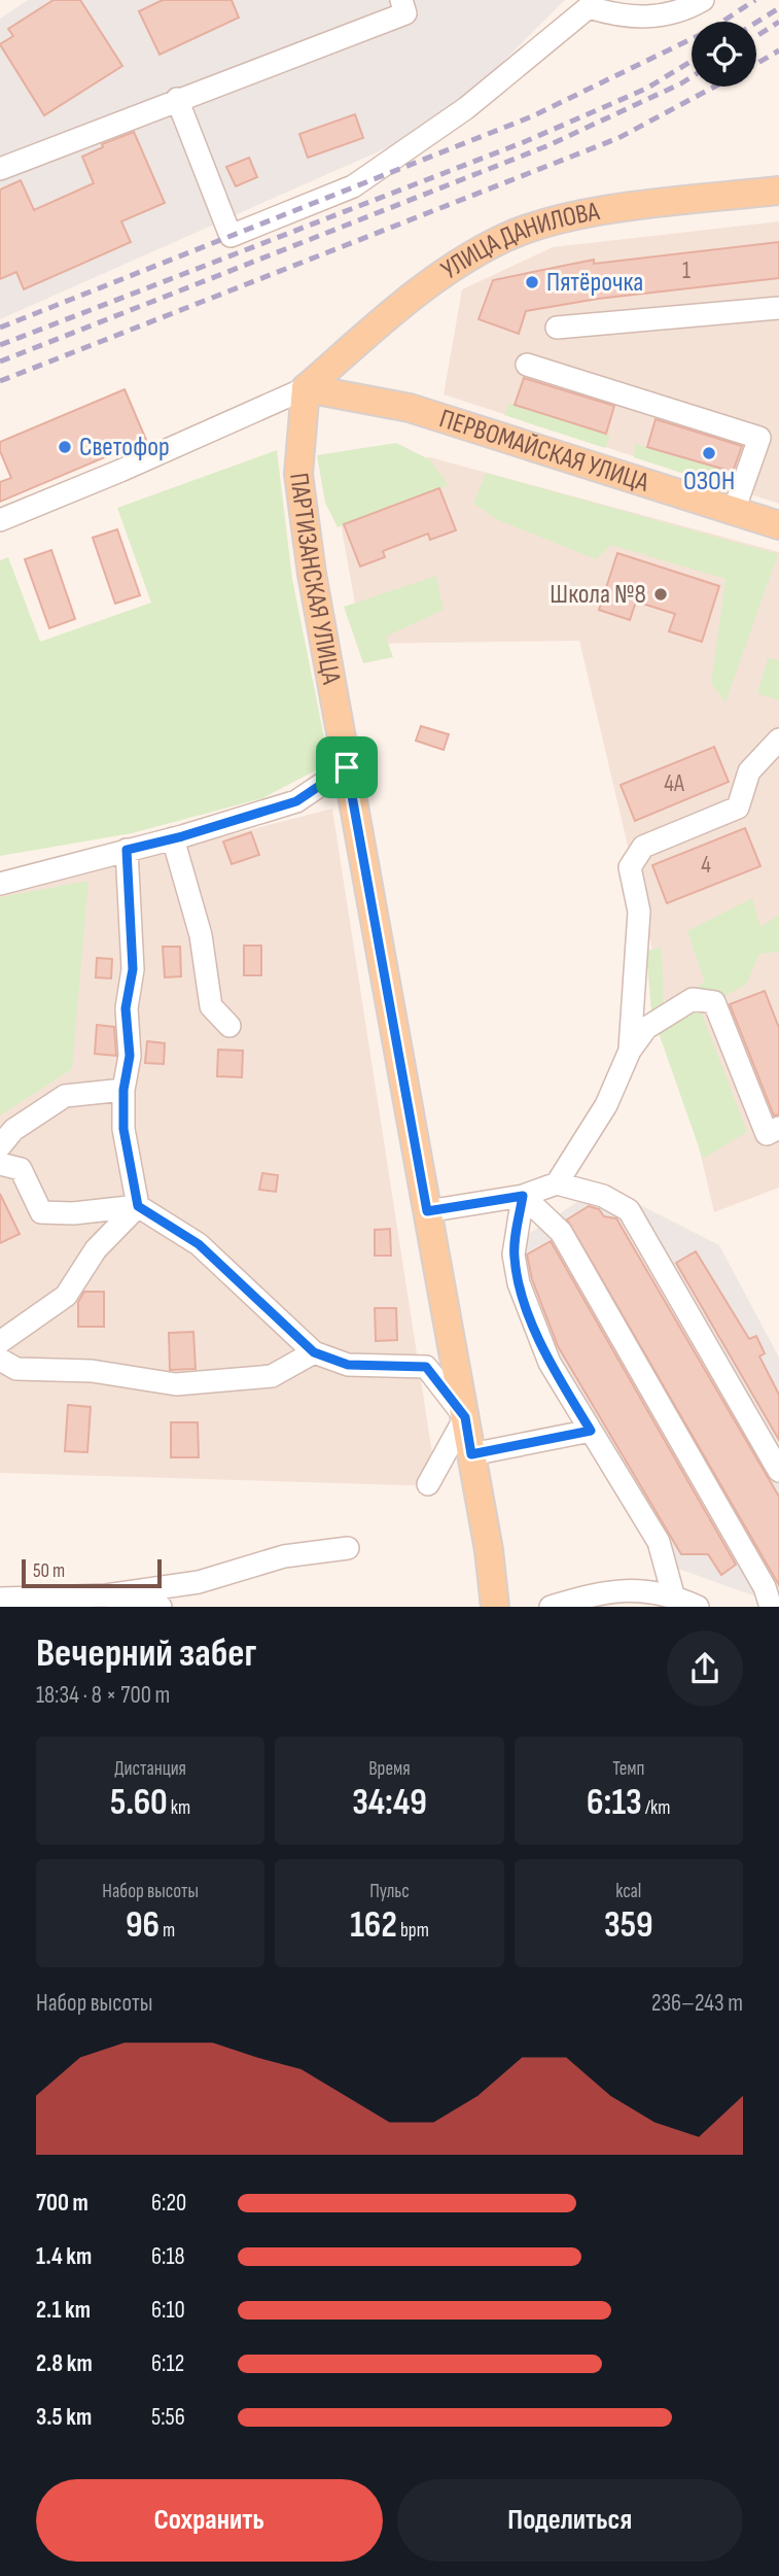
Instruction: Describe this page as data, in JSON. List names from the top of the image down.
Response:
{
  "streets": {
    "main road": ["УЛИЦА ДАНИЛОВА", "ПЕРВОМАЙСКАЯ УЛИЦА", "ПАРТИЗАНСКАЯ УЛИЦА"]
  },
  "crossings": [
    ["УЛИЦА ДАНИЛОВА", "ПЕРВОМАЙСКАЯ УЛИЦА"],
    ["УЛИЦА ДАНИЛОВА", "ПАРТИЗАНСКАЯ УЛИЦА"],
    ["ПЕРВОМАЙСКАЯ УЛИЦА", "ПАРТИЗАНСКАЯ УЛИЦА"]
  ],
  "places": [
    "Пятёрочка",
    "Светофор",
    "ОЗОН",
    "Школа №8"
  ],
  "house_numbers": ["1", "4А", "4"],
  "scale_bar": "50 m",
  "page": {
    "scale": "50 m",
    "heading": ["Вечерний забег", "18:34 · 8 × 700 m"],
    "stats": [
      ["Дистанция", "5.60 km"],
      ["Время", "34:49"],
      ["Темп", "6:13 /km"],
      ["Набор высоты", "96 m"],
      ["Пульс", "162 bpm"],
      ["kcal", "359"]
    ],
    "chart": ["Набор высоты", "236–243 m"],
    "list": [
      {
        "name": "700 m",
        "note": "6:20"
      },
      {
        "name": "1.4 km",
        "note": "6:18"
      },
      {
        "name": "2.1 km",
        "note": "6:10"
      },
      {
        "name": "2.8 km",
        "note": "6:12"
      },
      {
        "name": "3.5 km",
        "note": "5:56"
      }
    ],
    "buttons": ["Сохранить", "Поделиться"]
  }
}
